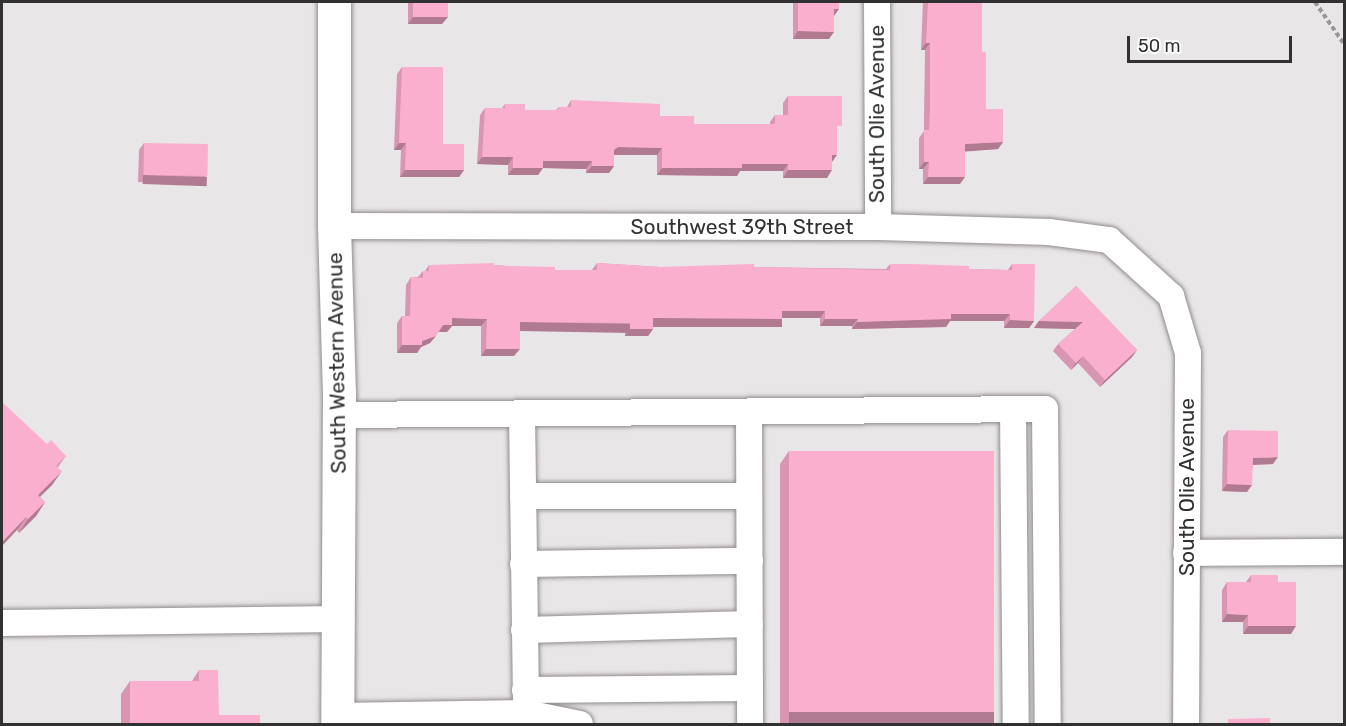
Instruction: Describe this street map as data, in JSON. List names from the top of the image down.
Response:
{
  "streets": {
    "main road": ["South Western Avenue"],
    "street": ["South Olie Avenue", "Southwest 39th Street"]
  },
  "crossings": [
    ["South Olie Avenue", "Southwest 39th Street"],
    ["Southwest 39th Street", "South Western Avenue"]
  ],
  "scale_bar": "50 m"
}
